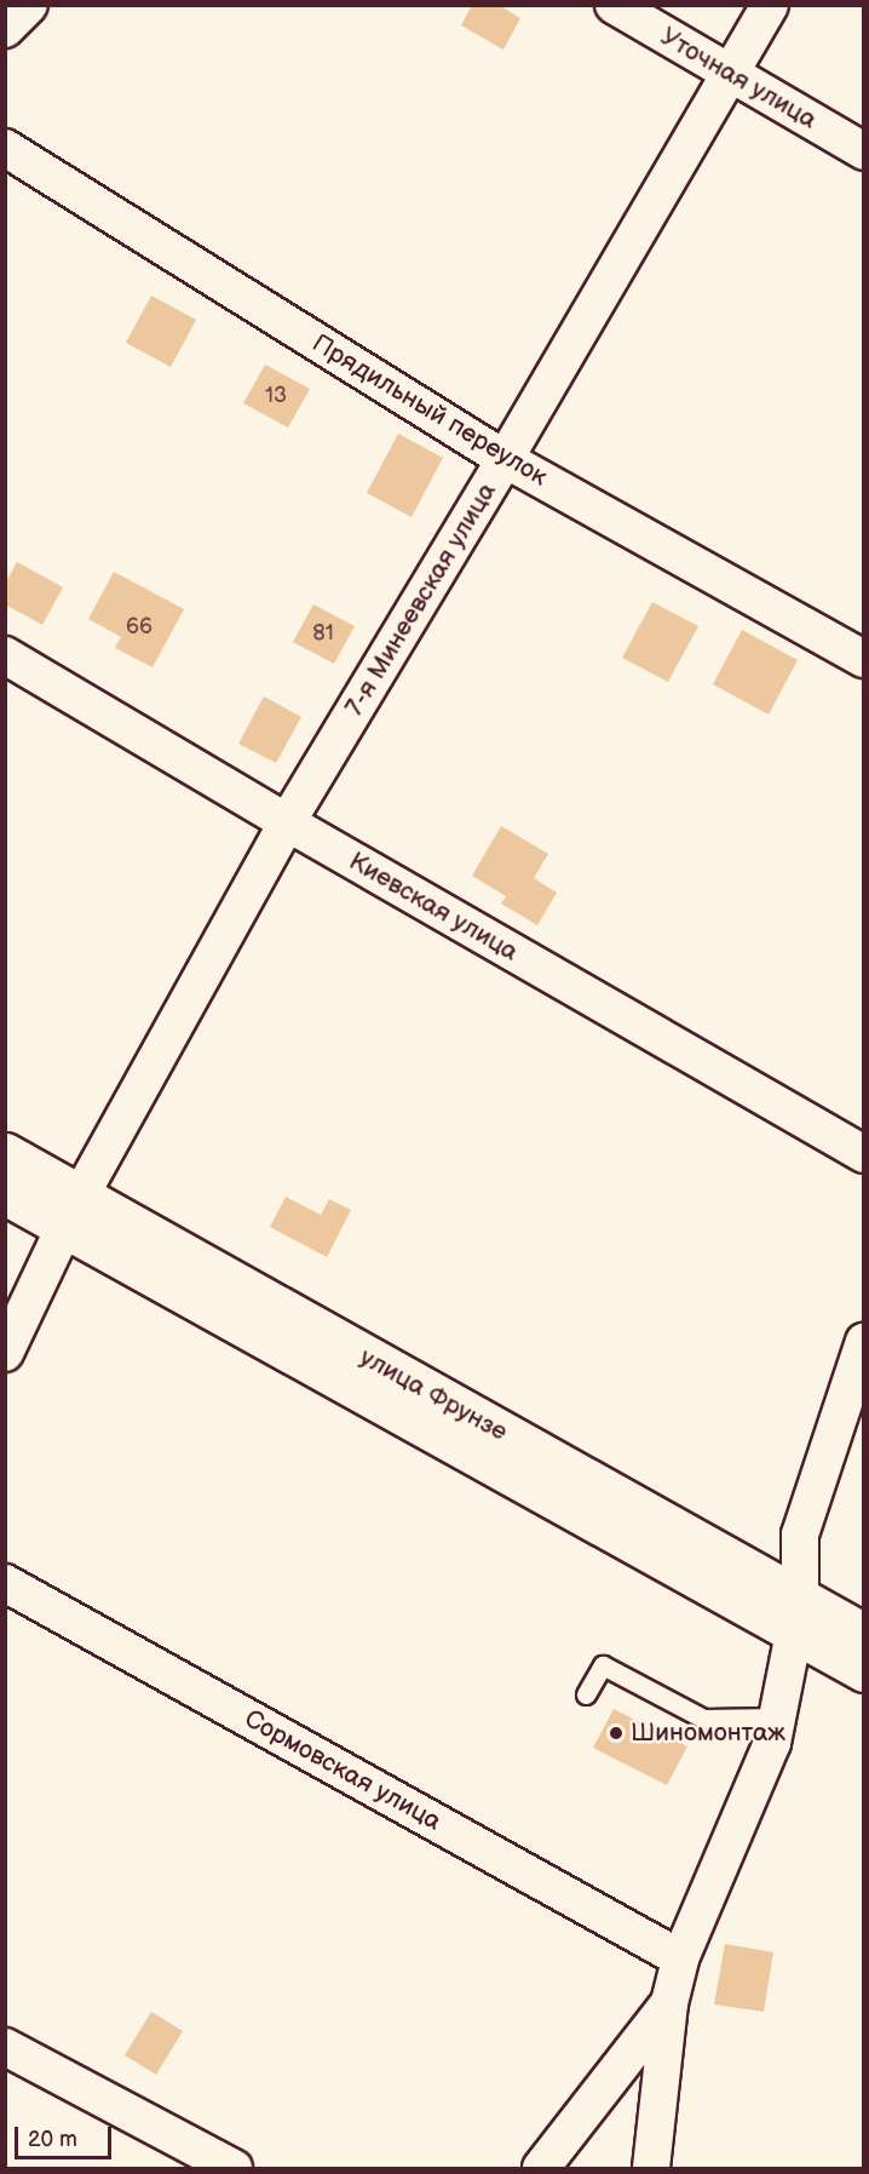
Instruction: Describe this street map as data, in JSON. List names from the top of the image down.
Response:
{
  "streets": {
    "highway": ["улица Фрунзе"],
    "street": [
      "Уточная улица",
      "Прядильный переулок",
      "7-я Минеевская улица",
      "Киевская улица",
      "Сормовская улица"
    ]
  },
  "crossings": [
    ["Уточная улица", "7-я Минеевская улица"],
    ["Прядильный переулок", "7-я Минеевская улица"],
    ["7-я Минеевская улица", "Киевская улица"],
    ["7-я Минеевская улица", "улица Фрунзе"]
  ],
  "places": ["Шиномонтаж"],
  "house_numbers": ["13", "66", "81"],
  "scale_bar": "20 m"
}
